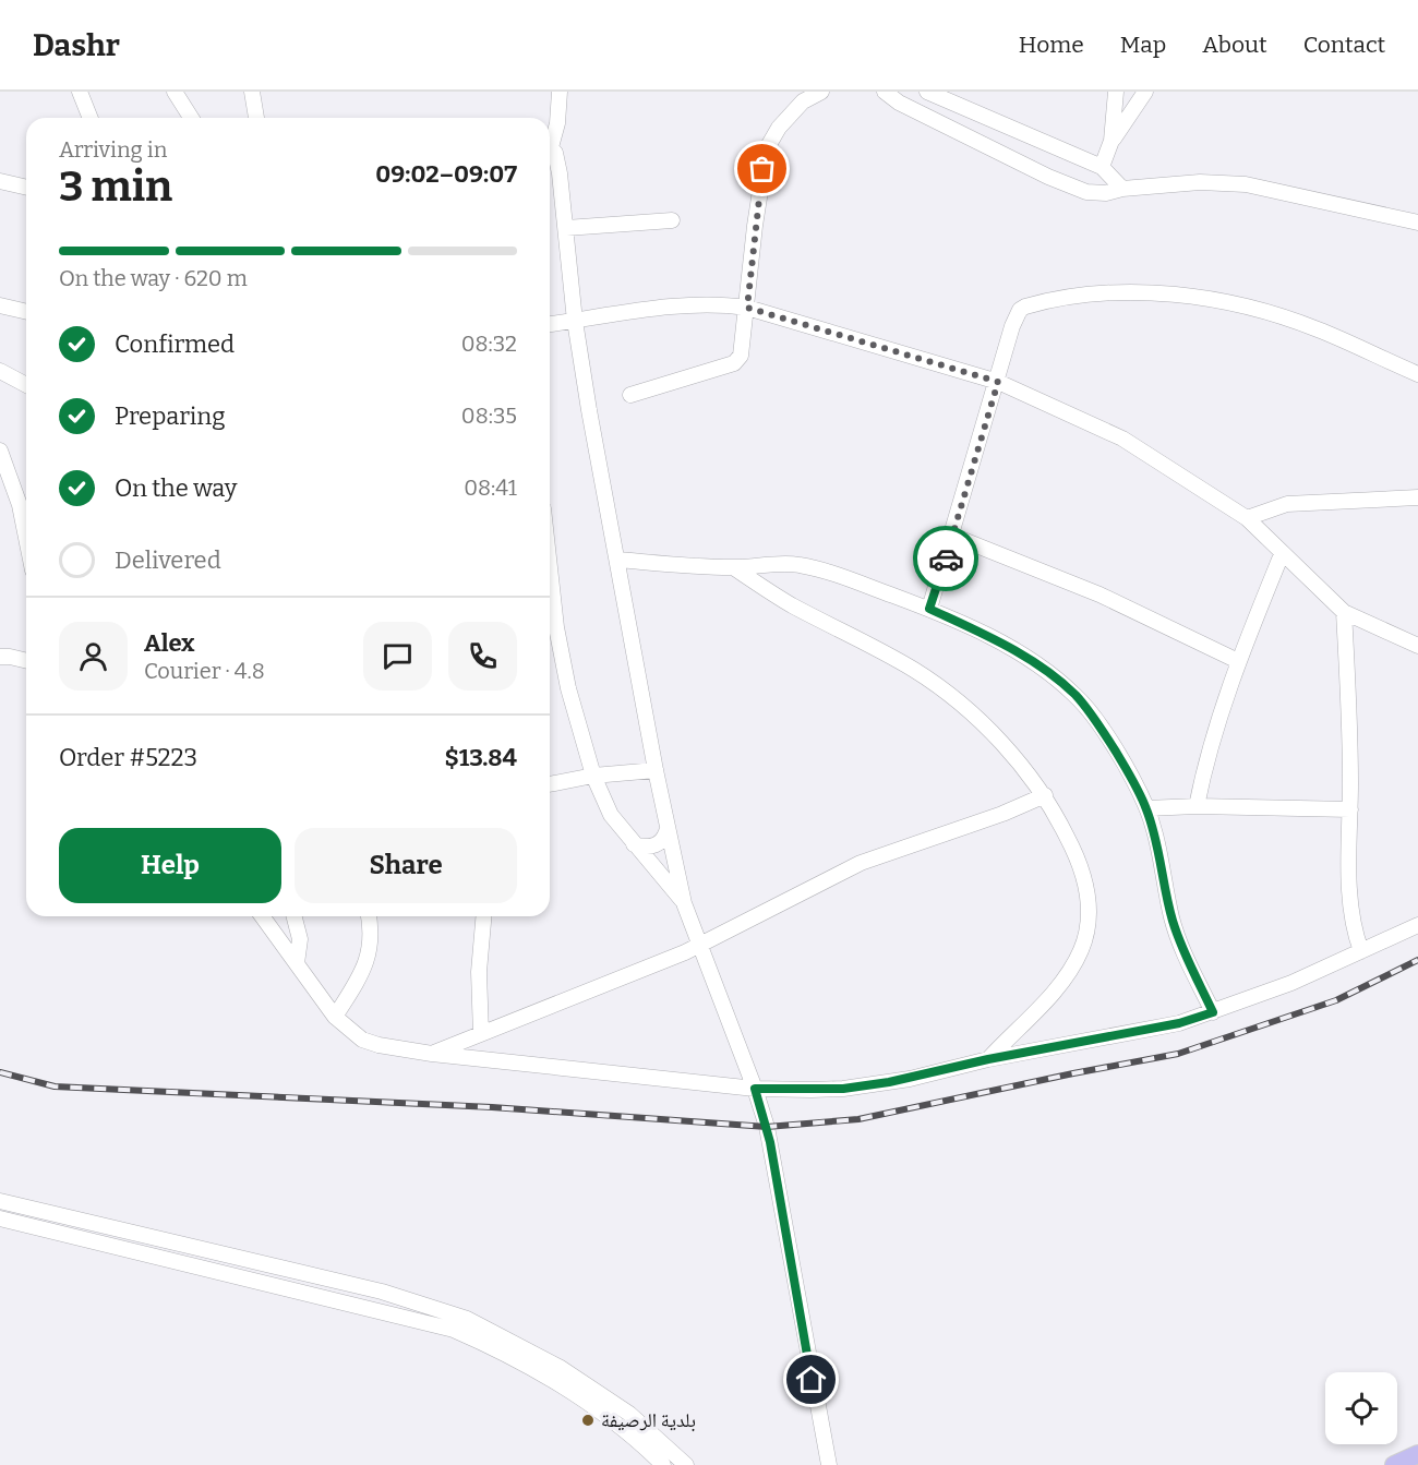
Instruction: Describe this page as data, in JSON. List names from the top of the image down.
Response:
{
  "places": ["بلدية الرصيفة"],
  "page": {
    "header": "Dashr",
    "nav": [
      "Home",
      "Map",
      "About",
      "Contact"
    ],
    "heading": ["3 min", "Arriving in", "09:02–09:07"],
    "panel": [
      "Alex",
      "Courier · 4.8",
      "Order #5223",
      "$13.84"
    ],
    "bar": "On the way · 620 m",
    "list": [
      ["Confirmed", "08:32"],
      ["Preparing", "08:35"],
      ["On the way", "08:41"],
      "Delivered"
    ],
    "buttons": ["Help", "Share"]
  }
}
